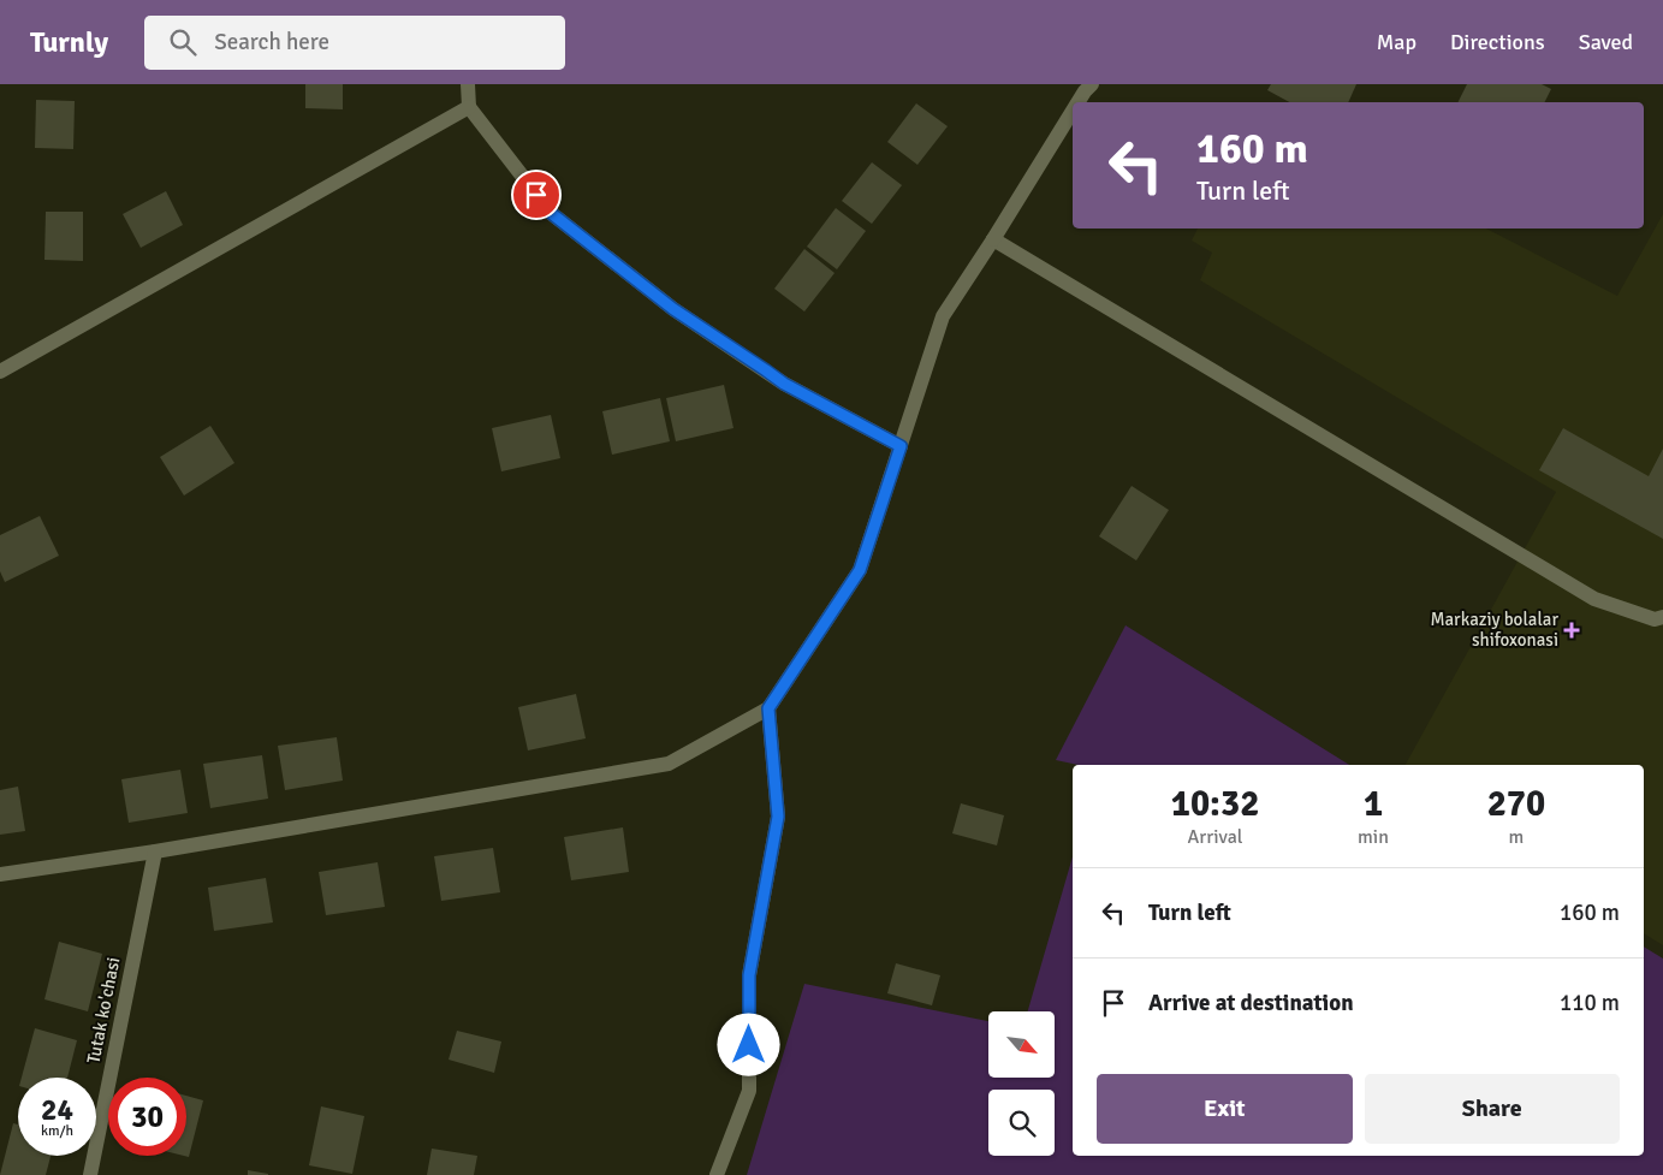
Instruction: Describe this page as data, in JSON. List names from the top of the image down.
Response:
{
  "streets": {
    "street": ["Tutak ko'chasi"]
  },
  "places": {
    "health": ["Markaziy bolalar shifoxonasi"]
  },
  "north": "bottom right",
  "page": {
    "header": "Turnly",
    "search": "Search here",
    "nav": ["Map", "Directions", "Saved"],
    "turn": ["160 m", "Turn left"],
    "eta": [
      "10:32",
      "Arrival",
      "1",
      "min",
      "270",
      "m"
    ],
    "list": [
      {
        "name": "Turn left",
        "value": "160 m"
      },
      {
        "name": "Arrive at destination",
        "value": "110 m"
      }
    ],
    "buttons": ["Exit", "Share"],
    "speed": "24 km/h",
    "limit": "30"
  }
}
